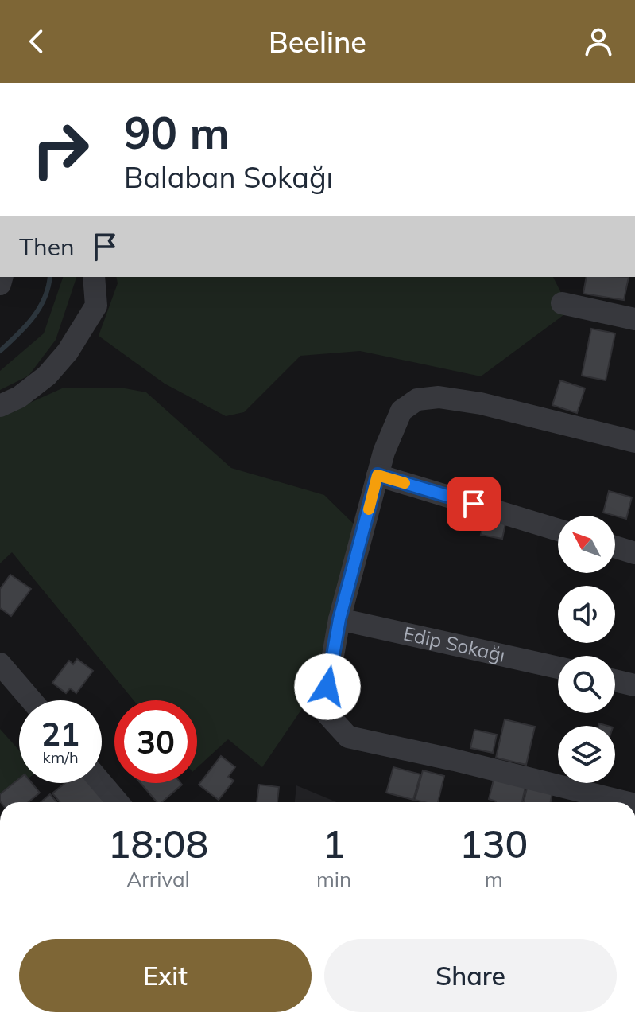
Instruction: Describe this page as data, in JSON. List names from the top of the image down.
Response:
{
  "streets": {
    "street": ["Edip Sokağı"]
  },
  "north": "top left",
  "page": {
    "header": "Beeline",
    "turn": ["90 m", "Balaban Sokağı"],
    "then": "Then",
    "speed": "21 km/h",
    "limit": "30",
    "eta": [
      "18:08",
      "Arrival",
      "1",
      "min",
      "130",
      "m"
    ],
    "buttons": ["Exit", "Share"]
  }
}
